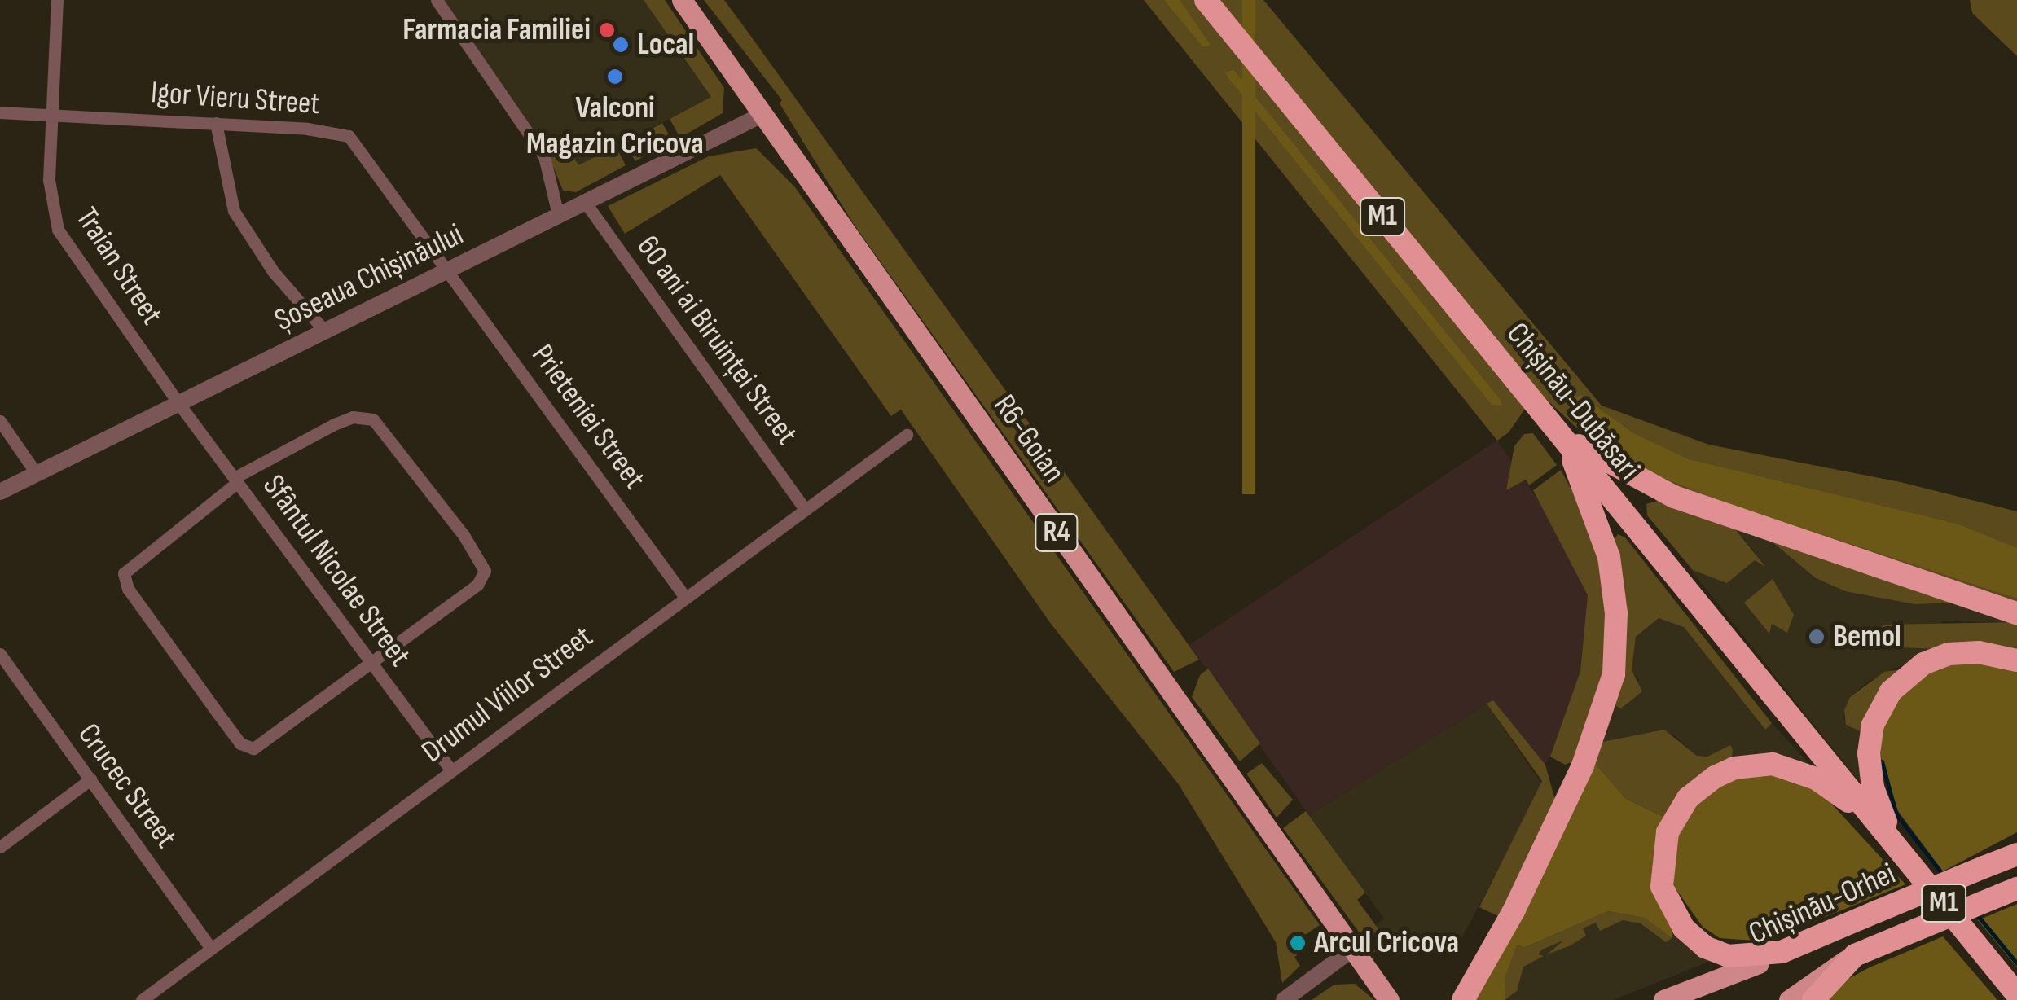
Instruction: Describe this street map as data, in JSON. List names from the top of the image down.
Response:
{
  "streets": {
    "highway": ["M1", "Chișinău-Dubăsari", "Chișinău-Orhei"],
    "main road": ["R6-Goian", "R4"],
    "street": [
      "Igor Vieru Street",
      "Traian Street",
      "Șoseaua Chișinăului",
      "60 ani ai Biruinței Street",
      "Prieteniei Street",
      "Sfântul Nicolae Street",
      "Drumul Viilor Street",
      "Crucec Street"
    ]
  },
  "crossings": [
    ["Igor Vieru Street", "Traian Street"],
    ["Igor Vieru Street", "Șoseaua Chișinăului"],
    ["Igor Vieru Street", "Prieteniei Street"],
    ["M1", "Chișinău-Dubăsari"],
    ["Traian Street", "Șoseaua Chișinăului"],
    ["Traian Street", "Sfântul Nicolae Street"],
    ["Șoseaua Chișinăului", "60 ani ai Biruinței Street"],
    ["Șoseaua Chișinăului", "Prieteniei Street"],
    ["Șoseaua Chișinăului", "R6-Goian"],
    ["Șoseaua Chișinăului", "Sfântul Nicolae Street"],
    ["60 ani ai Biruinței Street", "Drumul Viilor Street"],
    ["Prieteniei Street", "Drumul Viilor Street"],
    ["Sfântul Nicolae Street", "Drumul Viilor Street"],
    ["Drumul Viilor Street", "Crucec Street"]
  ],
  "places": [
    "Farmacia Familiei",
    "Local",
    "Valconi Magazin Cricova",
    "Bemol",
    "Arcul Cricova"
  ]
}
